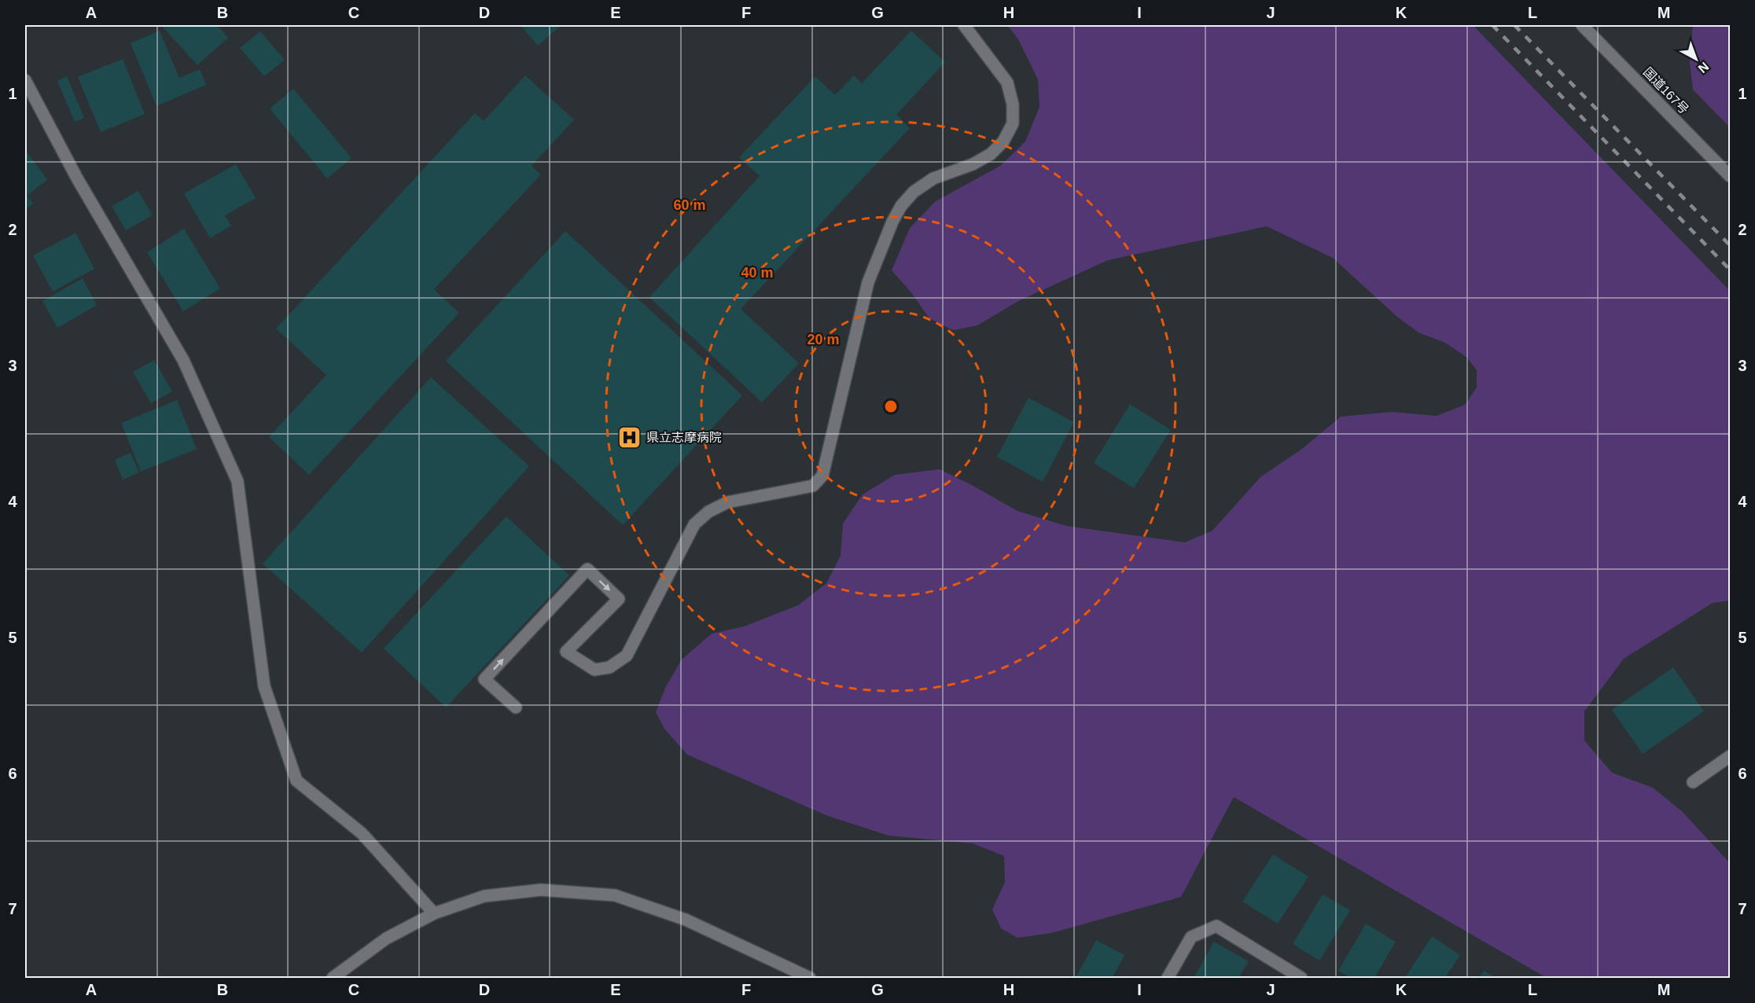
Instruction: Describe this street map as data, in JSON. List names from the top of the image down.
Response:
{
  "streets": {
    "street": ["国道167号"]
  },
  "places": {
    "hospital": ["県立志摩病院"]
  },
  "north": "bottom right",
  "grid": {
    "columns": [
      "A",
      "B",
      "C",
      "D",
      "E",
      "F",
      "G",
      "H",
      "I",
      "J",
      "K",
      "L",
      "M"
    ],
    "rows": [
      "1",
      "2",
      "3",
      "4",
      "5",
      "6",
      "7"
    ]
  },
  "rings": ["60 m", "40 m", "20 m"]
}
